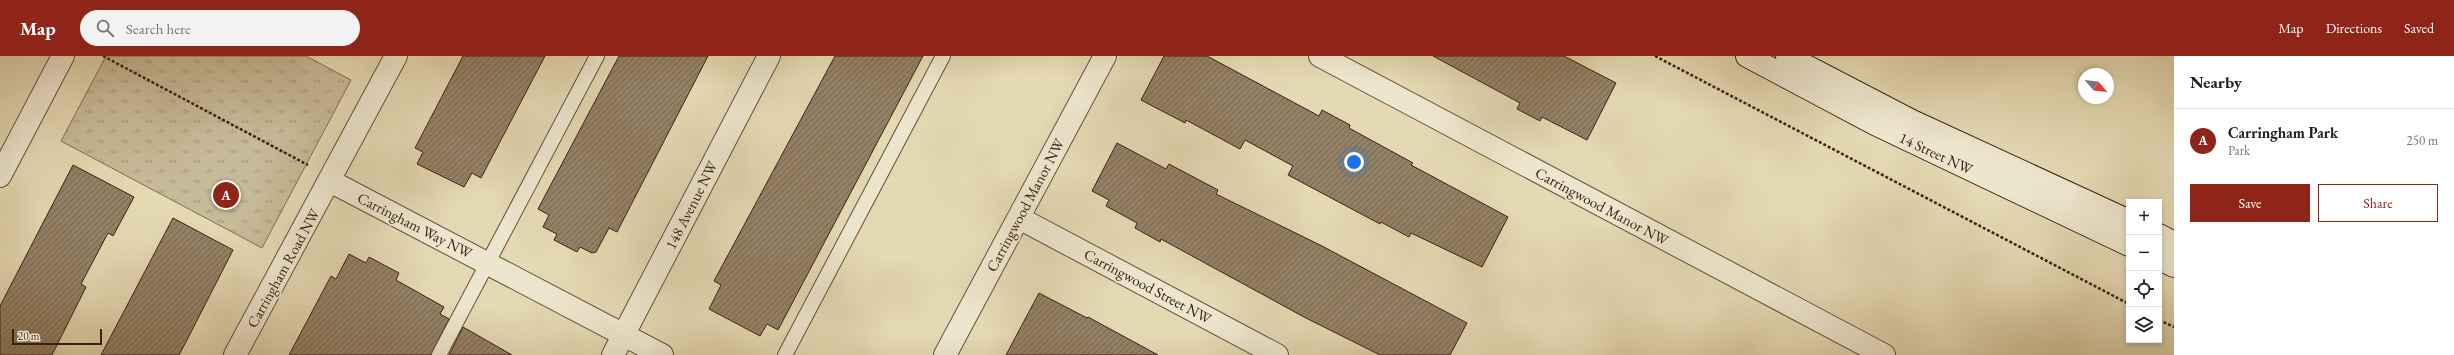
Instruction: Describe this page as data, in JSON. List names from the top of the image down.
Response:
{
  "streets": {
    "street": [
      "14 Street NW",
      "148 Avenue NW",
      "Carringwood Manor NW",
      "Carringham Way NW",
      "Carringham Road NW",
      "Carringwood Street NW"
    ]
  },
  "crossings": [
    ["148 Avenue NW", "Carringham Way NW"],
    ["Carringwood Manor NW", "Carringwood Street NW"],
    ["Carringham Way NW", "Carringham Road NW"]
  ],
  "scale_bar": "20 m",
  "north": "bottom right",
  "page": {
    "header": "Map",
    "search": "Search here",
    "nav": ["Map", "Directions", "Saved"],
    "heading": "Nearby",
    "list": [
      {
        "mark": "A",
        "name": "Carringham Park",
        "note": "Park",
        "value": "250 m"
      }
    ],
    "buttons": ["Save", "Share"],
    "pins": "A",
    "map_buttons": ["+", "−"],
    "scale": "20 m"
  }
}
